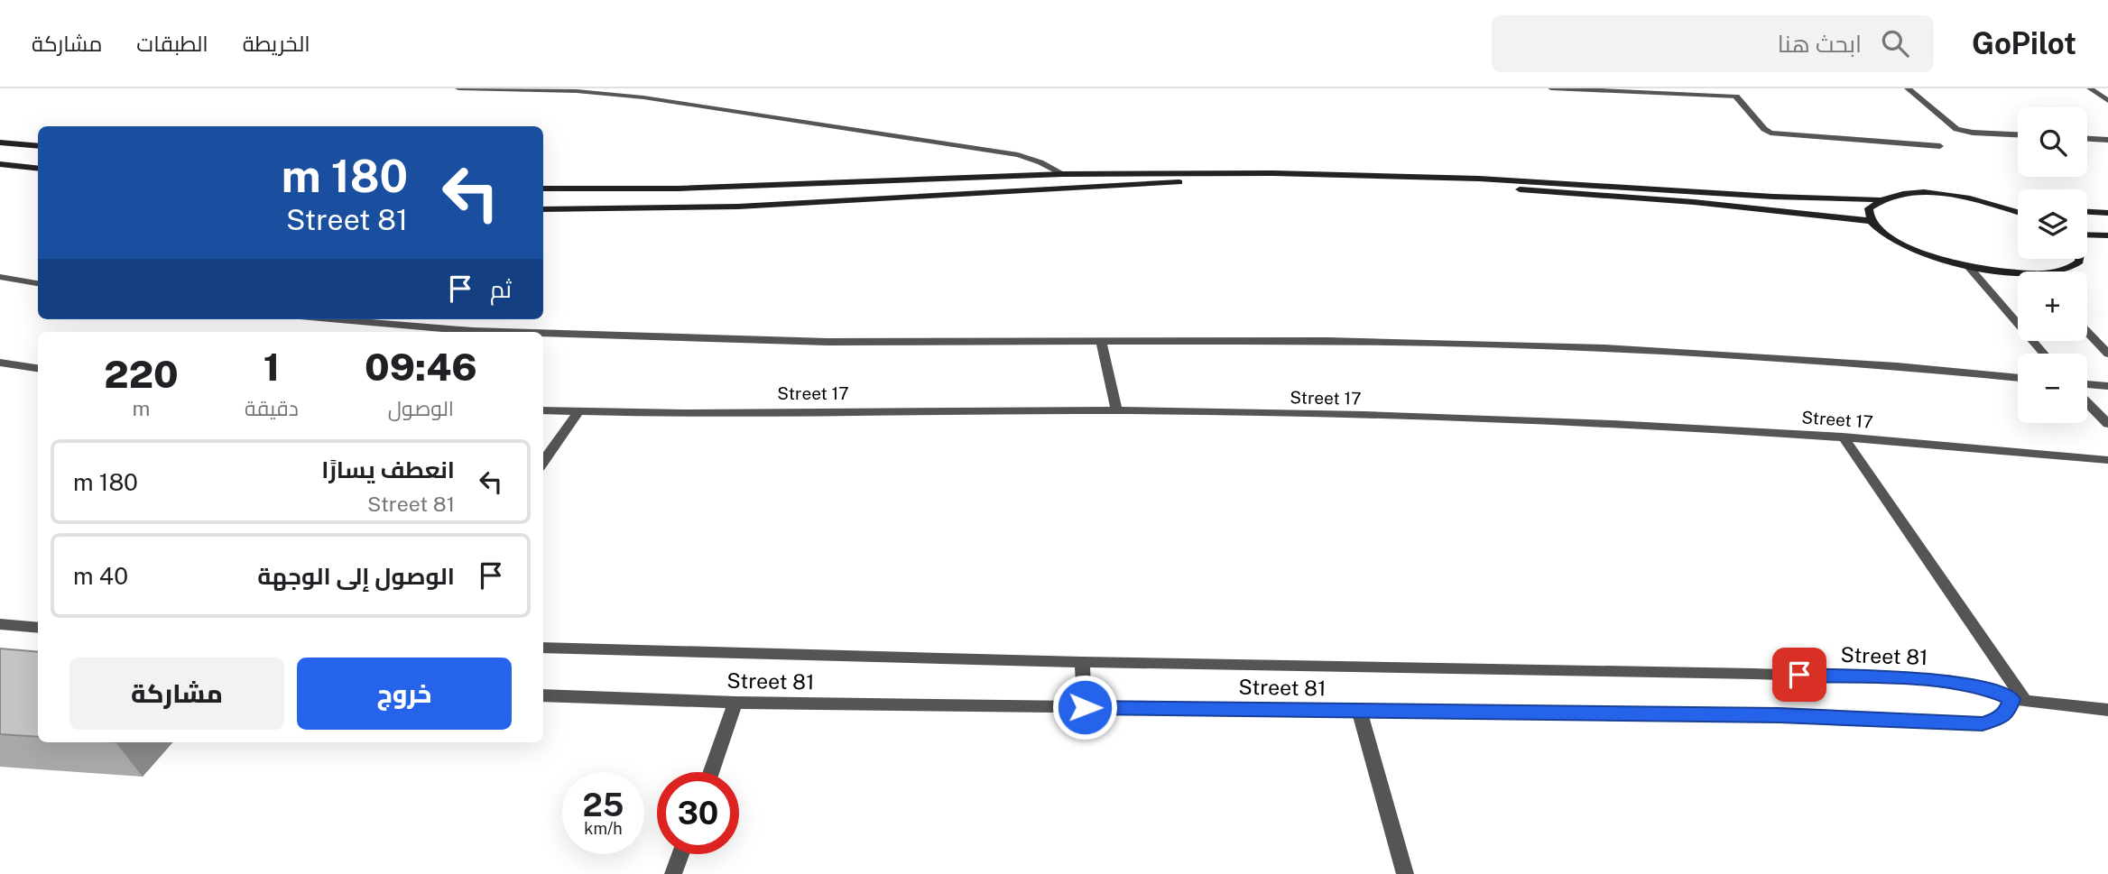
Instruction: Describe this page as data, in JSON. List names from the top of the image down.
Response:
{
  "streets": {
    "street": ["Street 17", "Street 81"]
  },
  "page": {
    "header": "GoPilot",
    "search": "ابحث هنا",
    "nav": ["الخريطة", "الطبقات", "مشاركة"],
    "map_buttons": ["+", "−"],
    "turn": ["180 m", "Street 81"],
    "then": "ثم",
    "eta": [
      "09:46",
      "الوصول",
      "1",
      "دقيقة",
      "220",
      "m"
    ],
    "list": [
      {
        "name": "انعطف يسارًا",
        "note": "Street 81",
        "value": "180 m"
      },
      {
        "name": "الوصول إلى الوجهة",
        "value": "40 m"
      }
    ],
    "buttons": ["خروج", "مشاركة"],
    "speed": "25 km/h",
    "limit": "30"
  }
}
